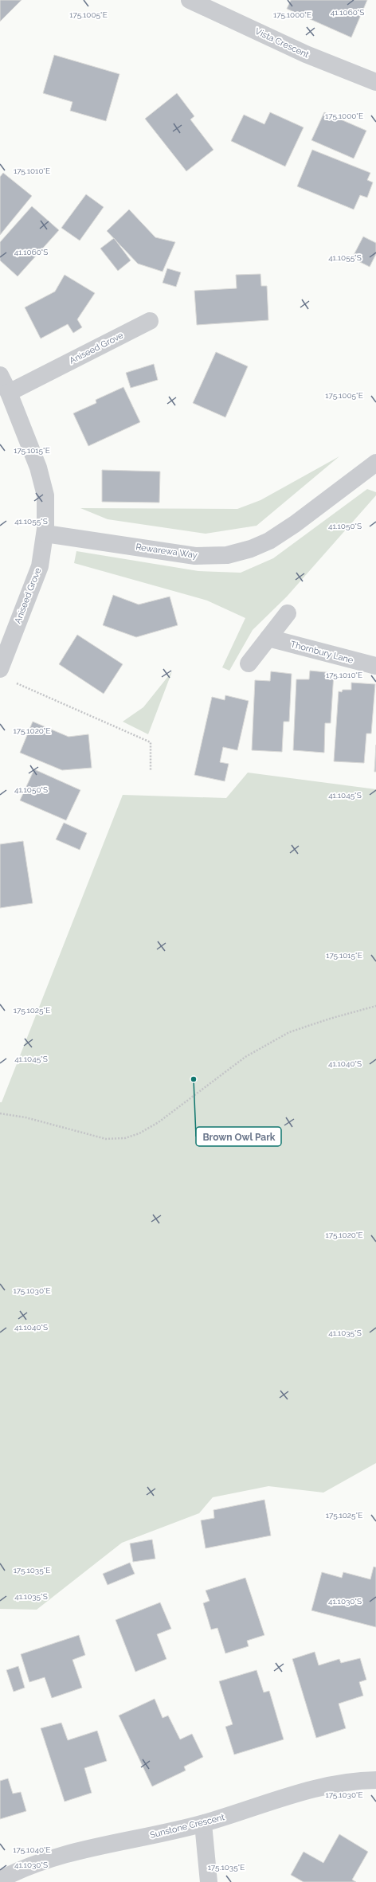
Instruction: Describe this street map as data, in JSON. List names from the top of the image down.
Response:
{
  "streets": {
    "street": [
      "Vista Crescent",
      "Aniseed Grove",
      "Rewarewa Way",
      "Thornbury Lane",
      "Sunstone Crescent"
    ]
  },
  "crossings": [
    ["Aniseed Grove", "Rewarewa Way"]
  ],
  "places": ["Brown Owl Park"],
  "coordinates": [
    "41.1060°S",
    "175.1005°E",
    "175.1000°E",
    "175.1010°E",
    "41.1055°S",
    "175.1015°E",
    "41.1050°S",
    "175.1020°E",
    "41.1045°S",
    "175.1025°E",
    "41.1040°S",
    "175.1030°E",
    "41.1035°S",
    "175.1035°E",
    "41.1030°S",
    "175.1040°E"
  ]
}
